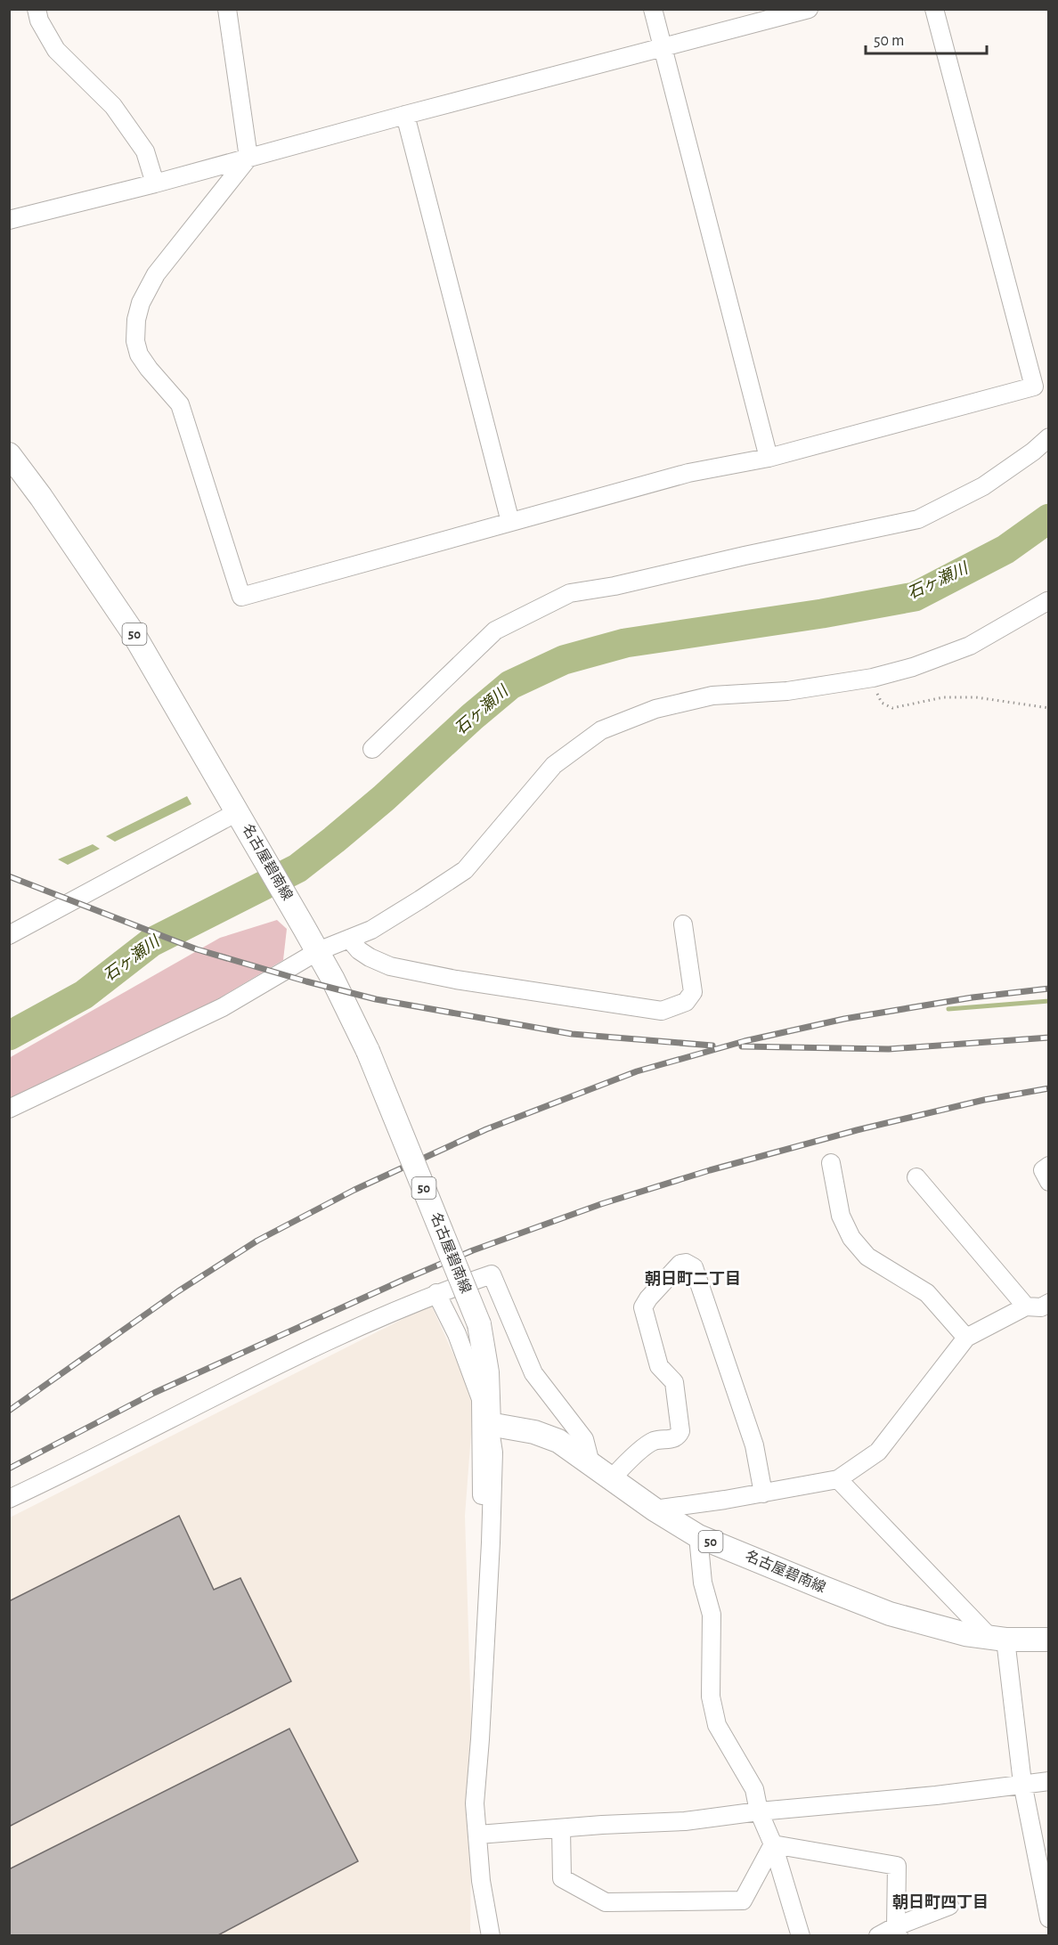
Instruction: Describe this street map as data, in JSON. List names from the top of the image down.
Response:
{
  "streets": {
    "main road": ["50", "名古屋碧南線"]
  },
  "districts": ["朝日町二丁目", "朝日町四丁目"],
  "water": ["石ヶ瀬川"],
  "scale_bar": "50 m"
}
